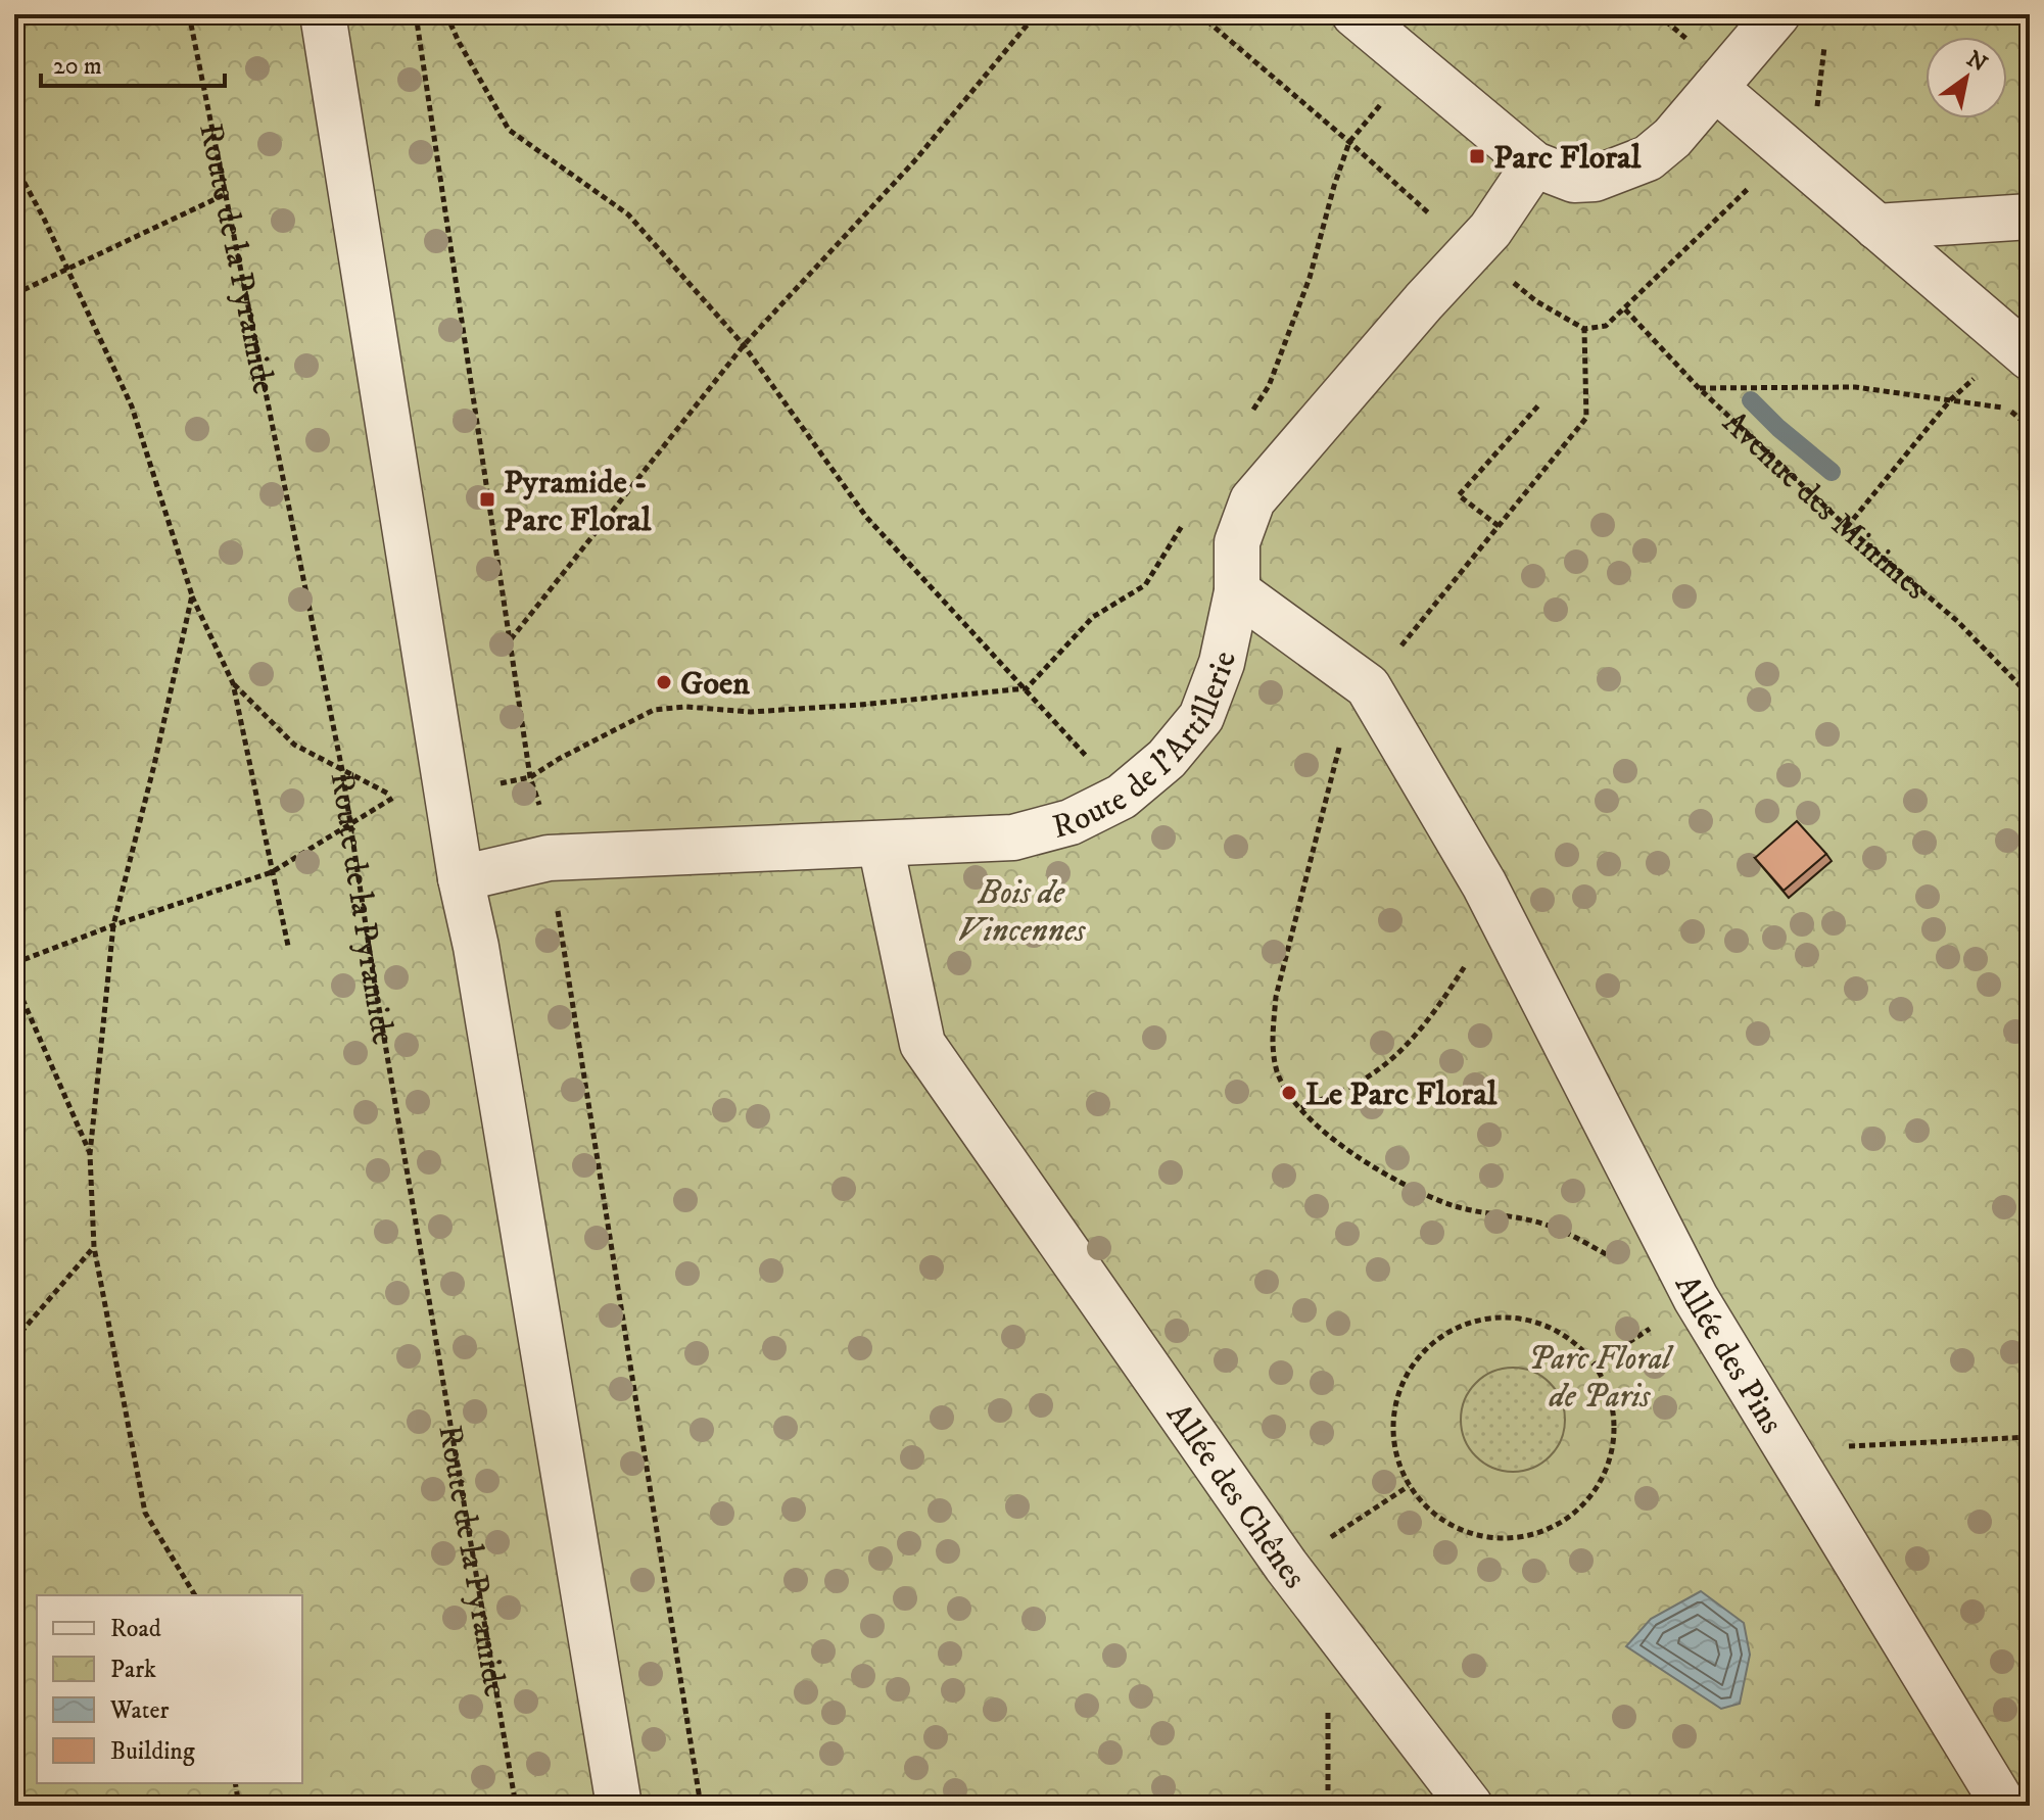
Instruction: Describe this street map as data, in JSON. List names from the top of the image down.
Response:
{
  "streets": {
    "street": ["Route de l'Artillerie", "Allée des Pins", "Allée des Chênes"],
    "path": ["Route de la Pyramide", "Avenue des Minimes"]
  },
  "crossings": [
    ["Route de l'Artillerie", "Allée des Chênes"]
  ],
  "parks": ["Bois de Vincennes", "Parc Floral de Paris"],
  "places": {
    "transit": ["Parc Floral", "Pyramide - Parc Floral"],
    "other": ["Goen", "Le Parc Floral"]
  },
  "legend": [
    "Road",
    "Park",
    "Water",
    "Building"
  ],
  "scale_bar": "20 m",
  "north": "top right"
}
